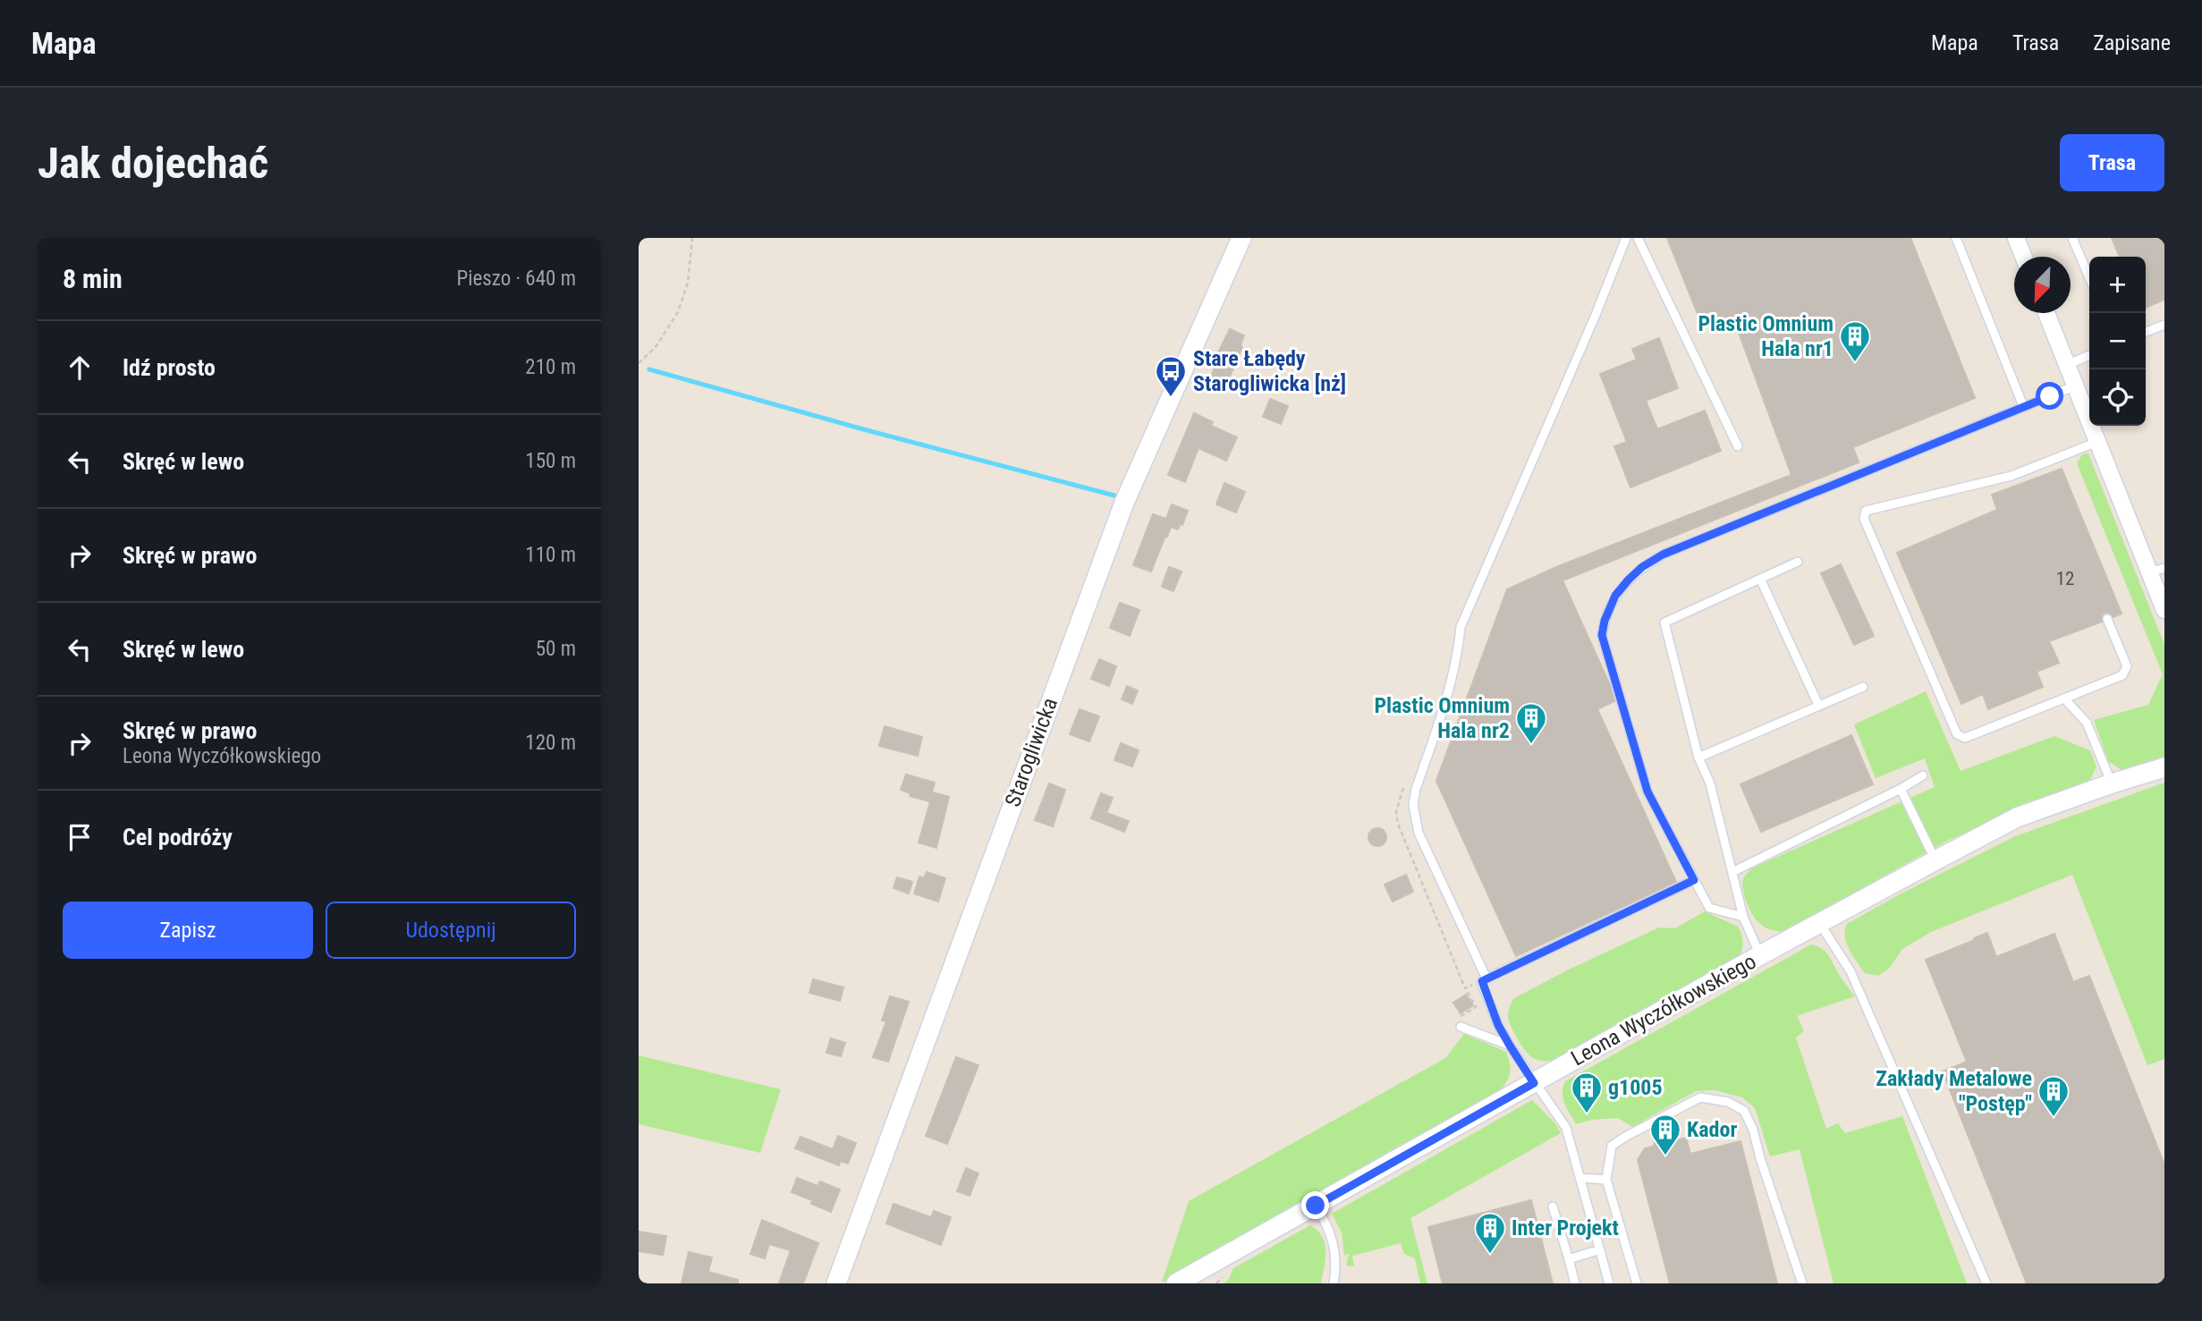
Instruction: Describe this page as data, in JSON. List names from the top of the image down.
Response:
{
  "streets": {
    "street": ["Starogliwicka", "Leona Wyczółkowskiego"]
  },
  "places": {
    "building": [
      "Plastic Omnium Hala nr1",
      "Plastic Omnium Hala nr2",
      "g1005",
      "Zakłady Metalowe \"Postęp\"",
      "Kador",
      "Inter Projekt"
    ],
    "bus stop": ["Stare Łabędy Starogliwicka [nż]"]
  },
  "house_numbers": ["12"],
  "north": "bottom left",
  "page": {
    "header": "Mapa",
    "nav": ["Mapa", "Trasa", "Zapisane"],
    "buttons": [
      "Trasa",
      ["Zapisz", "Udostępnij"]
    ],
    "title": "Jak dojechać",
    "heading": ["8 min", "Pieszo · 640 m"],
    "map_buttons": ["+", "−"],
    "list": [
      ["Idź prosto", "210 m"],
      ["Skręć w lewo", "150 m"],
      ["Skręć w prawo", "110 m"],
      ["Skręć w lewo", "50 m"],
      ["Skręć w prawo", "Leona Wyczółkowskiego", "120 m"],
      "Cel podróży"
    ]
  }
}
